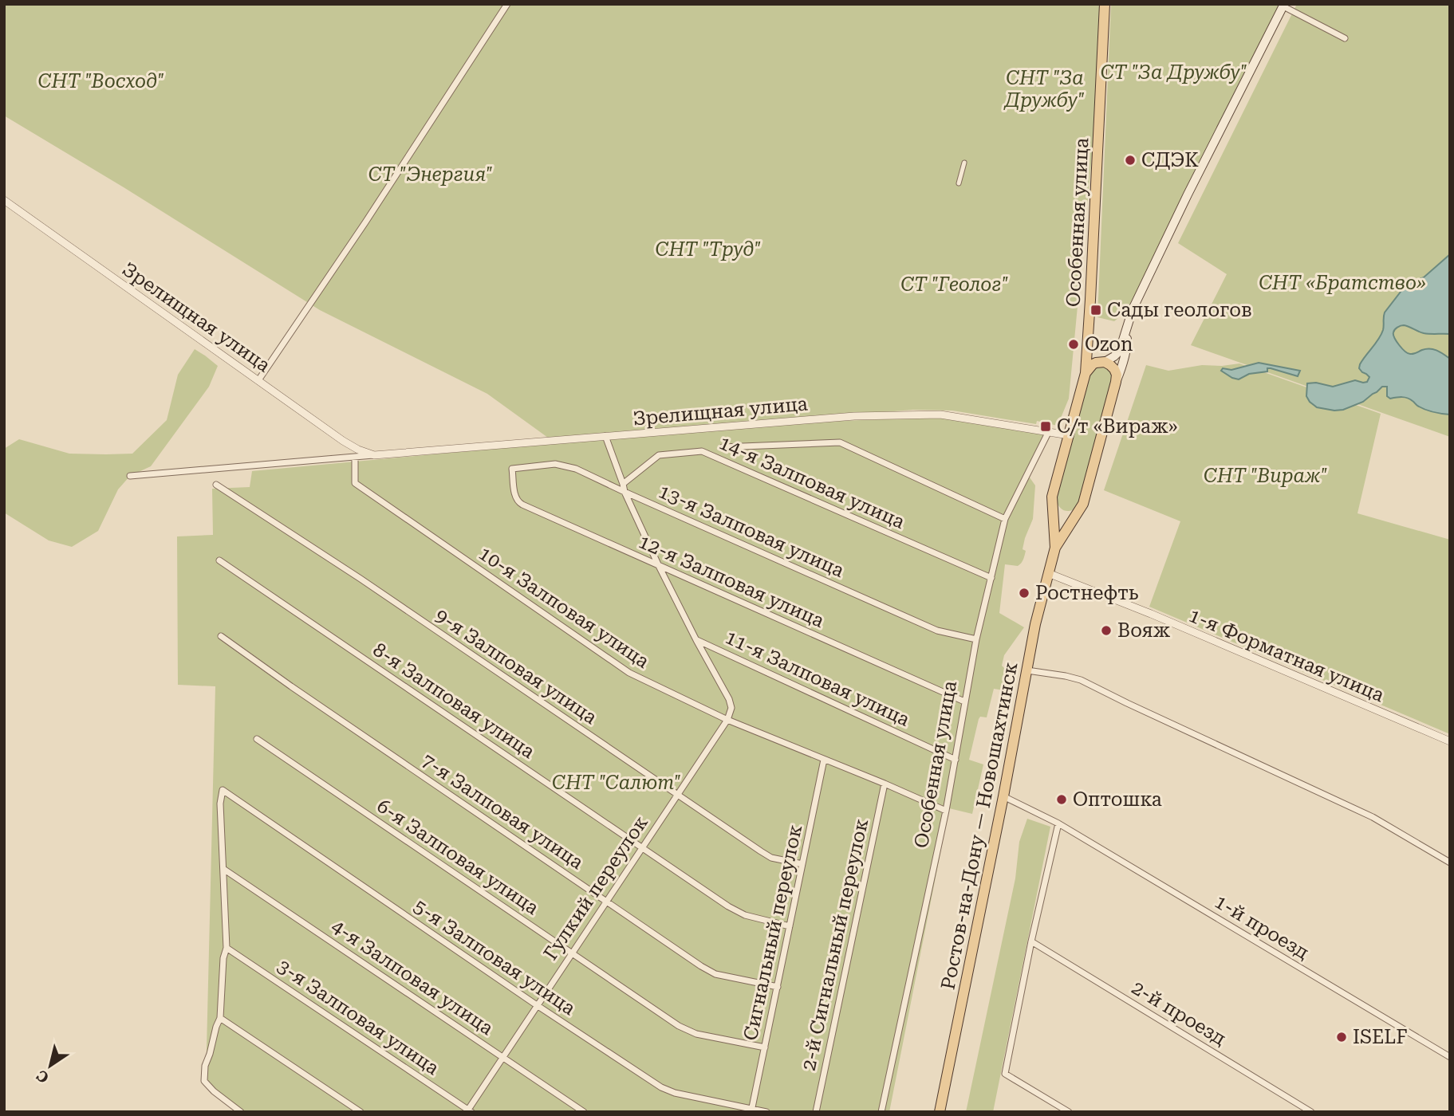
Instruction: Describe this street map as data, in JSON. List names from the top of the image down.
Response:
{
  "streets": {
    "main road": ["Особенная улица", "Ростов-на-Дону — Новошахтинск"],
    "street": [
      "Зрелищная улица",
      "14-я Залповая улица",
      "13-я Залповая улица",
      "12-я Залповая улица",
      "10-я Залповая улица",
      "1-я Форматная улица",
      "9-я Залповая улица",
      "11-я Залповая улица",
      "8-я Залповая улица",
      "7-я Залповая улица",
      "6-я Залповая улица",
      "Гулкий переулок",
      "1-й проезд",
      "Сигнальный переулок",
      "2-й Сигнальный переулок",
      "5-я Залповая улица",
      "4-я Залповая улица",
      "2-й проезд",
      "3-я Залповая улица"
    ]
  },
  "crossings": [
    ["Особенная улица", "Зрелищная улица"],
    ["Особенная улица", "14-я Залповая улица"],
    ["Особенная улица", "13-я Залповая улица"],
    ["Особенная улица", "12-я Залповая улица"],
    ["Особенная улица", "10-я Залповая улица"],
    ["Особенная улица", "11-я Залповая улица"],
    ["Особенная улица", "Ростов-на-Дону — Новошахтинск"],
    ["Зрелищная улица", "10-я Залповая улица"],
    ["13-я Залповая улица", "12-я Залповая улица"],
    ["10-я Залповая улица", "Гулкий переулок"],
    ["10-я Залповая улица", "Сигнальный переулок"],
    ["10-я Залповая улица", "2-й Сигнальный переулок"],
    ["1-я Форматная улица", "Ростов-на-Дону — Новошахтинск"],
    ["9-я Залповая улица", "Гулкий переулок"],
    ["9-я Залповая улица", "Сигнальный переулок"],
    ["8-я Залповая улица", "Гулкий переулок"],
    ["8-я Залповая улица", "Сигнальный переулок"],
    ["7-я Залповая улица", "Гулкий переулок"],
    ["7-я Залповая улица", "Сигнальный переулок"],
    ["Ростов-на-Дону — Новошахтинск", "1-й проезд"],
    ["6-я Залповая улица", "Гулкий переулок"],
    ["6-я Залповая улица", "Сигнальный переулок"],
    ["Гулкий переулок", "5-я Залповая улица"],
    ["Гулкий переулок", "4-я Залповая улица"],
    ["Гулкий переулок", "3-я Залповая улица"],
    ["Сигнальный переулок", "5-я Залповая улица"],
    ["5-я Залповая улица", "4-я Залповая улица"]
  ],
  "parks": [
    "СТ \"За Дружбу\"",
    "СНТ \"За Дружбу\"",
    "СНТ \"Восход\"",
    "СТ \"Энергия\"",
    "СНТ \"Труд\"",
    "СНТ «Братство»",
    "СТ \"Геолог\"",
    "СНТ \"Вираж\"",
    "СНТ \"Салют\""
  ],
  "places": {
    "other": [
      "СДЭК",
      "Ozon",
      "Ростнефть",
      "Вояж",
      "Оптошка",
      "ISELF"
    ],
    "transit": ["Сады геологов", "С/т «Вираж»"]
  },
  "north": "bottom left"
}
